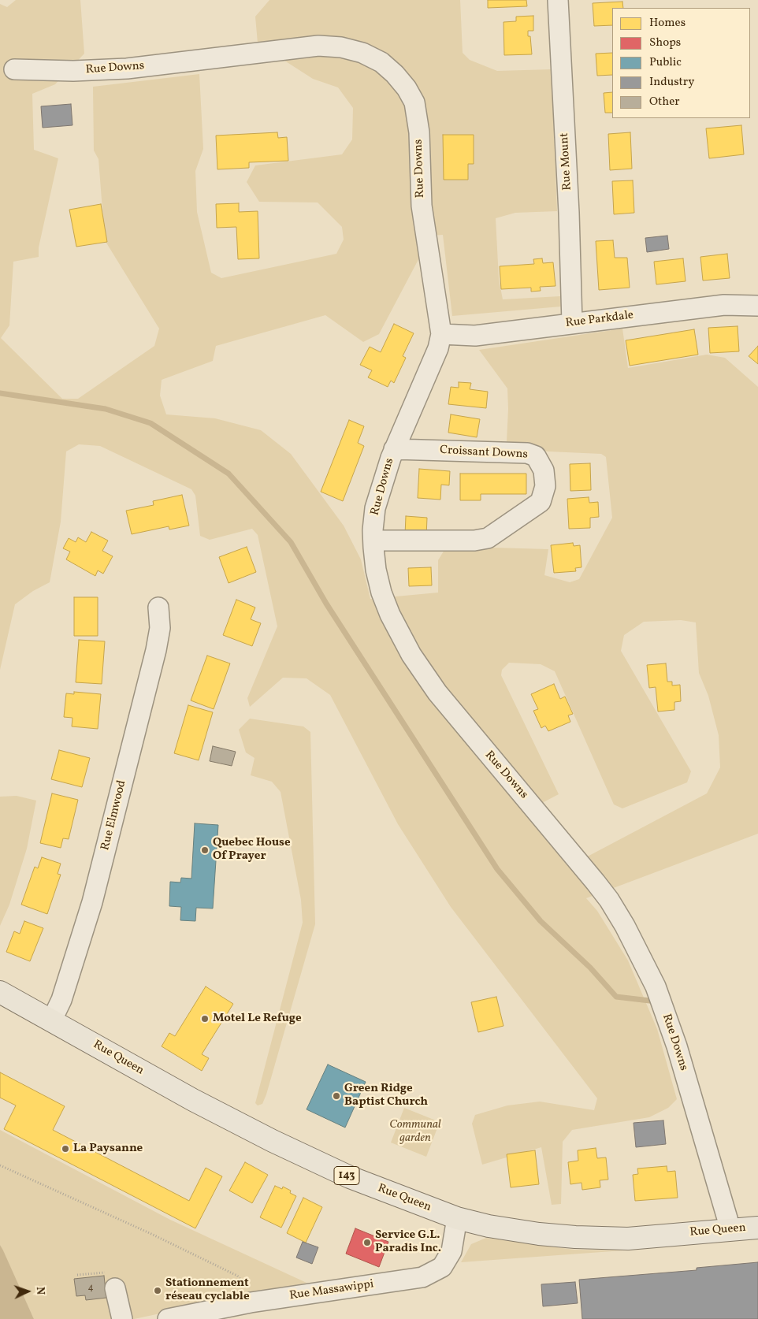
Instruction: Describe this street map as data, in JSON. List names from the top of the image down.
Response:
{
  "streets": {
    "main road": ["Rue Queen", "143"],
    "street": [
      "Rue Downs",
      "Rue Mount",
      "Rue Parkdale",
      "Croissant Downs",
      "Rue Elmwood",
      "Rue Massawippi"
    ]
  },
  "crossings": [
    ["Rue Downs", "Rue Parkdale"],
    ["Rue Downs", "Croissant Downs"],
    ["Rue Downs", "Rue Queen"],
    ["Rue Mount", "Rue Parkdale"],
    ["Rue Elmwood", "Rue Queen"],
    ["Rue Queen", "Rue Massawippi"]
  ],
  "parks": ["Communal garden"],
  "places": [
    "Quebec House Of Prayer",
    "Motel Le Refuge",
    "Green Ridge Baptist Church",
    "La Paysanne",
    "Service G.L. Paradis Inc.",
    "Stationnement réseau cyclable"
  ],
  "house_numbers": ["4"],
  "legend": [
    "Homes",
    "Shops",
    "Public",
    "Industry",
    "Other"
  ],
  "north": "right"
}
